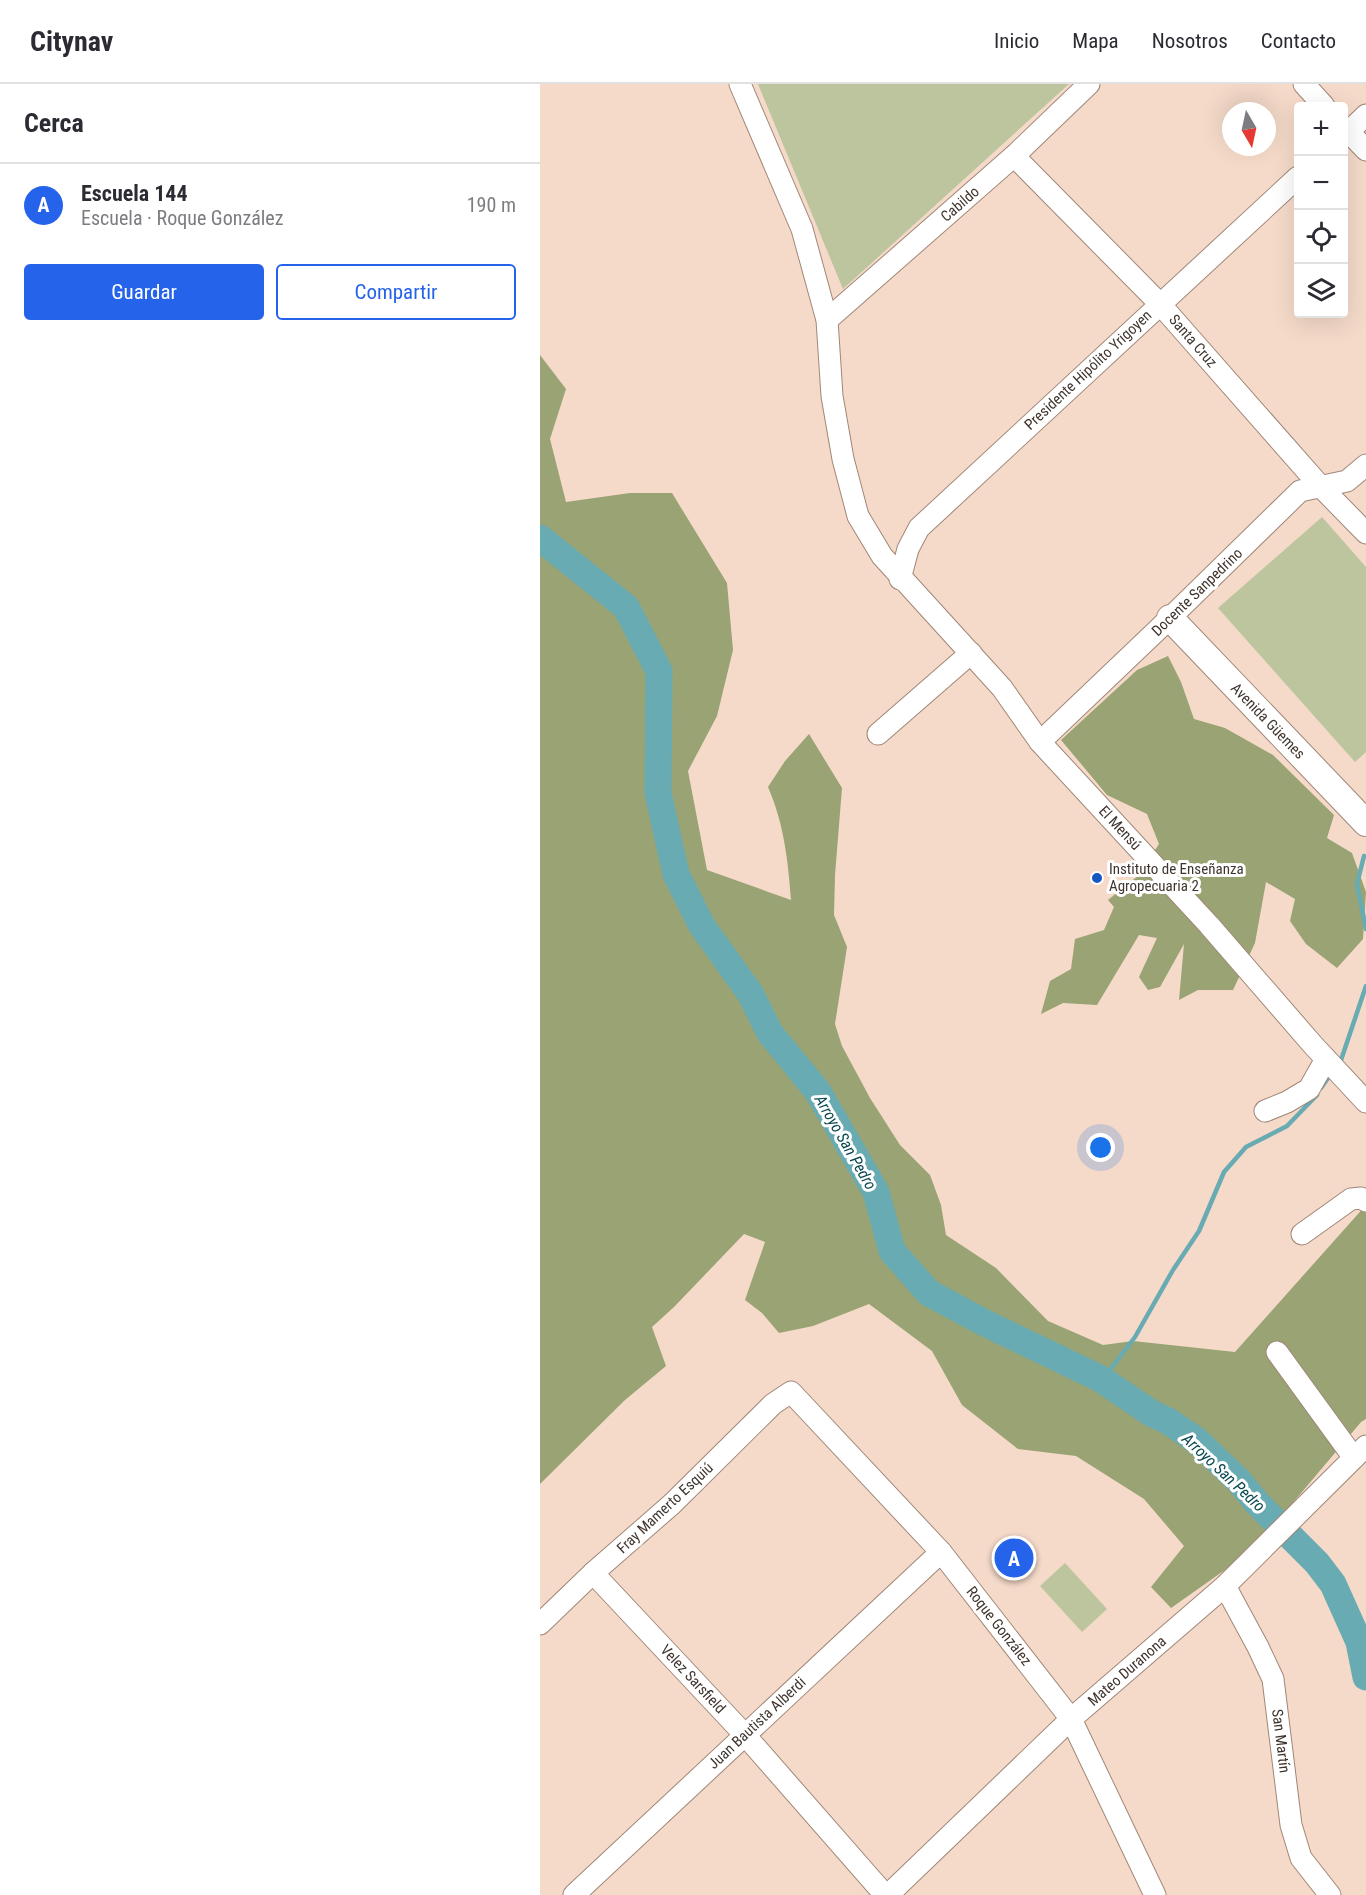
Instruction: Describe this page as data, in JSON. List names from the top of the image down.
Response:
{
  "streets": {
    "main road": ["Avenida Güemes"],
    "street": [
      "Cabildo",
      "Santa Cruz",
      "Presidente Hipólito Yrigoyen",
      "Docente Sanpedrino",
      "El Mensú",
      "Fray Mamerto Esquiú",
      "Roque González",
      "Mateo Duranona",
      "Velez Sarsfield",
      "Juan Bautista Alberdi",
      "San Martín"
    ]
  },
  "crossings": [
    ["Cabildo", "Santa Cruz"],
    ["Cabildo", "El Mensú"],
    ["Santa Cruz", "Presidente Hipólito Yrigoyen"],
    ["Santa Cruz", "Docente Sanpedrino"],
    ["Presidente Hipólito Yrigoyen", "El Mensú"],
    ["Docente Sanpedrino", "Avenida Güemes"],
    ["Docente Sanpedrino", "El Mensú"],
    ["Fray Mamerto Esquiú", "Roque González"],
    ["Fray Mamerto Esquiú", "Velez Sarsfield"],
    ["Roque González", "Mateo Duranona"],
    ["Roque González", "Juan Bautista Alberdi"],
    ["Mateo Duranona", "Velez Sarsfield"],
    ["Mateo Duranona", "San Martín"],
    ["Velez Sarsfield", "Juan Bautista Alberdi"]
  ],
  "water": ["Arroyo San Pedro"],
  "places": ["Instituto de Enseñanza Agropecuaria 2"],
  "north": "bottom",
  "page": {
    "header": "Citynav",
    "nav": [
      "Inicio",
      "Mapa",
      "Nosotros",
      "Contacto"
    ],
    "heading": "Cerca",
    "map_buttons": ["+", "−"],
    "list": [
      {
        "mark": "A",
        "name": "Escuela 144",
        "note": "Escuela · Roque González",
        "value": "190 m"
      }
    ],
    "buttons": ["Guardar", "Compartir"],
    "pins": "A"
  }
}
